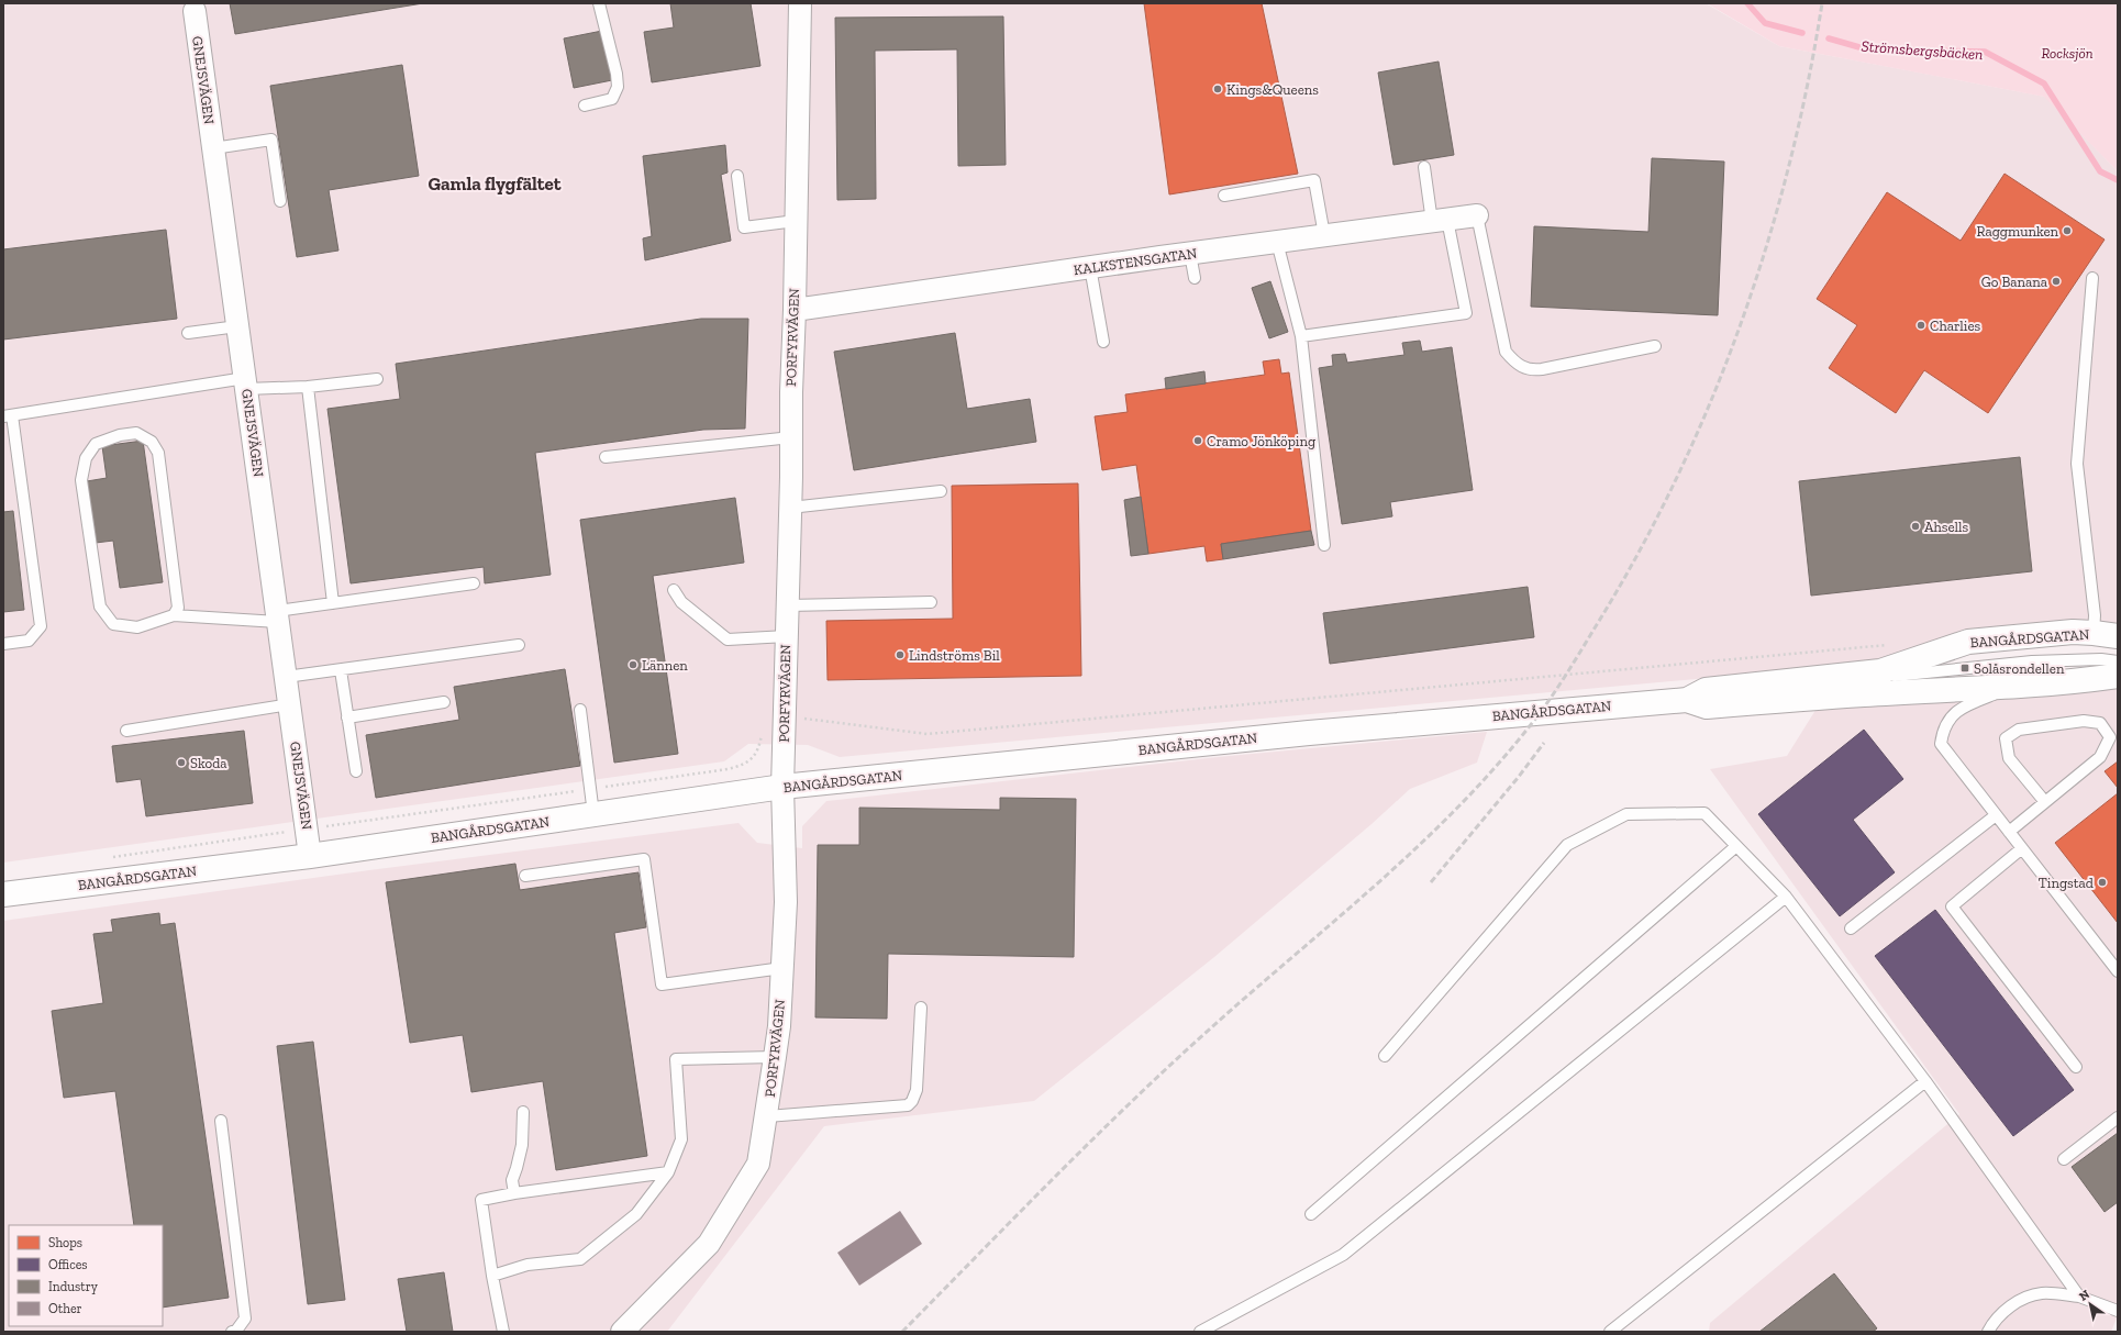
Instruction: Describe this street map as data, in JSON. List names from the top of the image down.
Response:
{
  "streets": {
    "main road": ["BANGÅRDSGATAN"],
    "street": ["GNEJSVÄGEN", "KALKSTENSGATAN", "PORFYRVÄGEN"]
  },
  "crossings": [
    ["GNEJSVÄGEN", "BANGÅRDSGATAN"],
    ["KALKSTENSGATAN", "PORFYRVÄGEN"],
    ["PORFYRVÄGEN", "BANGÅRDSGATAN"]
  ],
  "districts": ["Gamla flygfältet"],
  "water": ["Strömsbergsbäcken"],
  "parks": ["Rocksjön"],
  "places": {
    "other": [
      "Kings&Queens",
      "Raggmunken",
      "Go Banana",
      "Charlies",
      "Cramo Jönköping",
      "Ahsells",
      "Lindströms Bil",
      "Lännen",
      "Skoda",
      "Tingstad"
    ],
    "transit": ["Solåsrondellen"]
  },
  "legend": [
    "Shops",
    "Offices",
    "Industry",
    "Other"
  ],
  "north": "top left"
}
